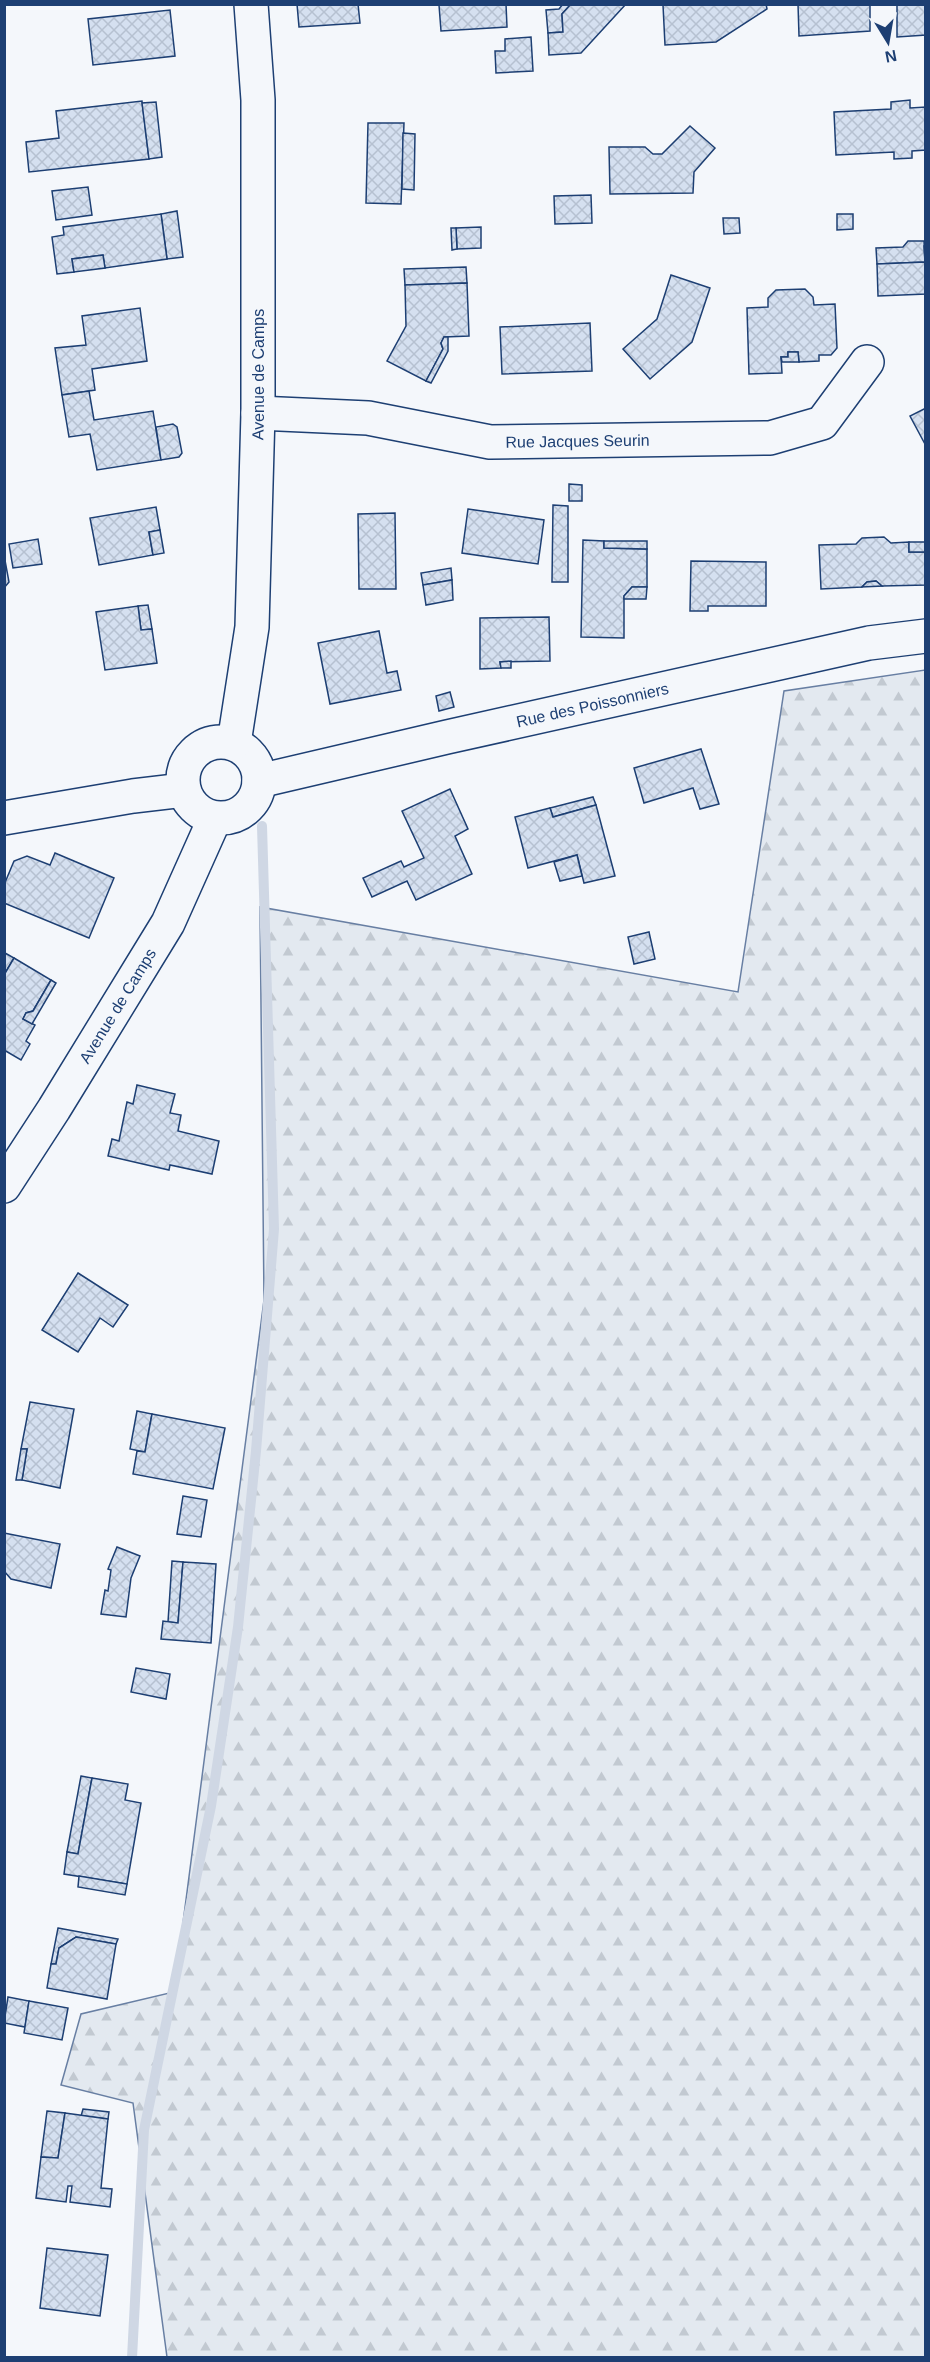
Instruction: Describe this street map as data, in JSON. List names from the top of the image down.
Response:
{
  "streets": {
    "street": ["Avenue de Camps", "Rue Jacques Seurin", "Rue des Poissonniers"]
  },
  "crossings": [
    ["Avenue de Camps", "Rue Jacques Seurin"],
    ["Avenue de Camps", "Rue des Poissonniers"]
  ],
  "north": "bottom"
}
